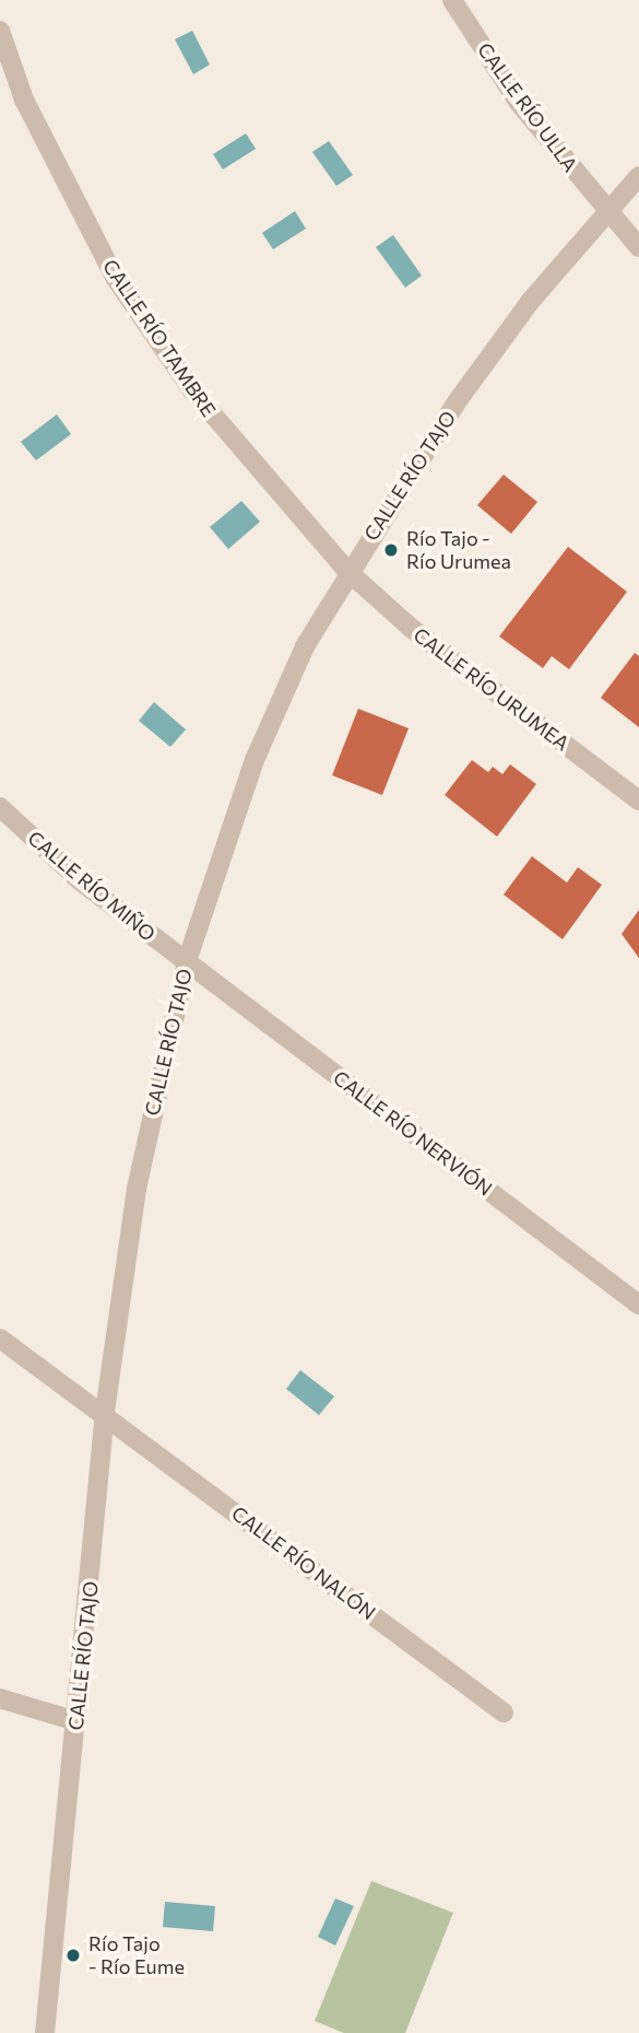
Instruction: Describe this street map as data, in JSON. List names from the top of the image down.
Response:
{
  "streets": {
    "street": [
      "CALLE RÍO ULLA",
      "CALLE RÍO TAMBRE",
      "CALLE RÍO TAJO",
      "CALLE RÍO URUMEA",
      "CALLE RÍO MIÑO",
      "CALLE RÍO NERVIÓN",
      "CALLE RÍO NALÓN"
    ]
  },
  "crossings": [
    ["CALLE RÍO ULLA", "CALLE RÍO TAJO"],
    ["CALLE RÍO TAMBRE", "CALLE RÍO TAJO"],
    ["CALLE RÍO TAMBRE", "CALLE RÍO URUMEA"],
    ["CALLE RÍO TAJO", "CALLE RÍO URUMEA"],
    ["CALLE RÍO TAJO", "CALLE RÍO MIÑO"],
    ["CALLE RÍO TAJO", "CALLE RÍO NERVIÓN"],
    ["CALLE RÍO TAJO", "CALLE RÍO NALÓN"],
    ["CALLE RÍO MIÑO", "CALLE RÍO NERVIÓN"]
  ],
  "places": ["Río Tajo - Río Urumea", "Río Tajo - Río Eume"]
}
